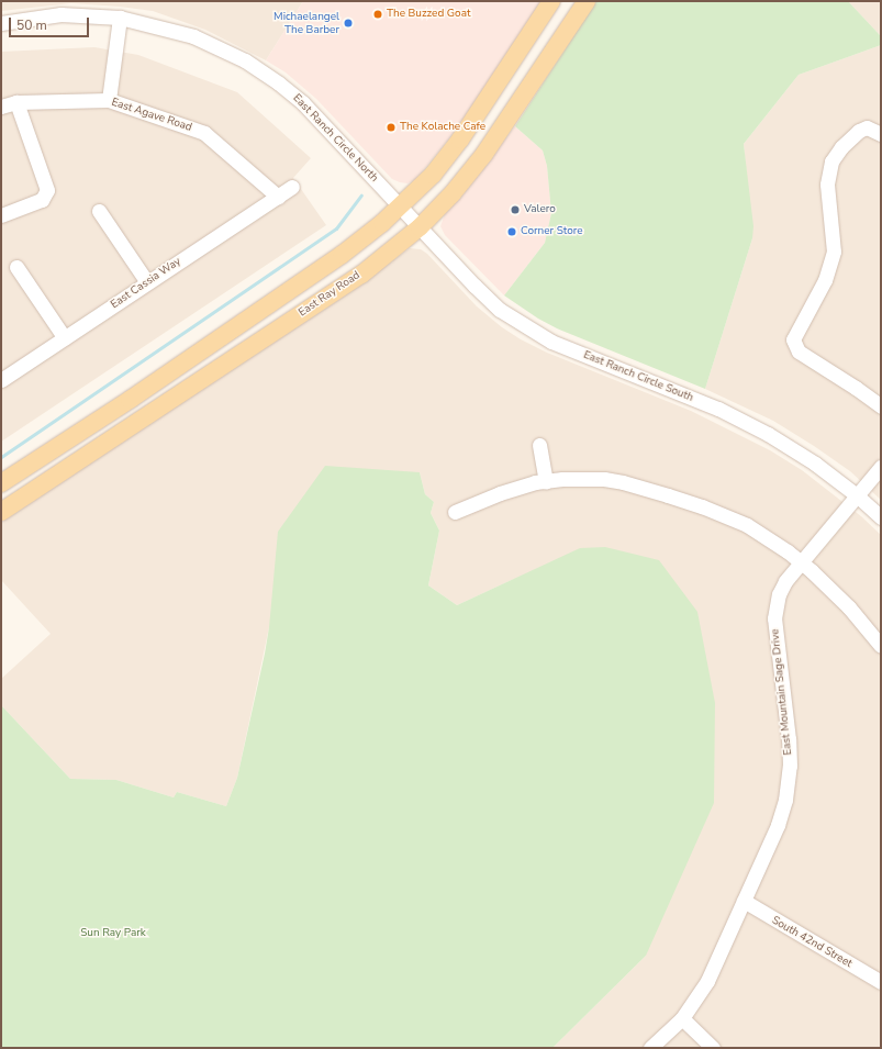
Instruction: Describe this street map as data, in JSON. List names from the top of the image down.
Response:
{
  "streets": {
    "main road": ["East Ray Road"],
    "street": [
      "East Agave Road",
      "East Ranch Circle North",
      "East Cassia Way",
      "East Ranch Circle South",
      "East Mountain Sage Drive",
      "South 42nd Street"
    ]
  },
  "crossings": [
    ["East Agave Road", "East Cassia Way"],
    ["East Ranch Circle North", "East Ray Road"],
    ["East Ranch Circle North", "East Ranch Circle South"],
    ["East Ray Road", "East Ranch Circle South"],
    ["East Ranch Circle South", "East Mountain Sage Drive"],
    ["East Mountain Sage Drive", "South 42nd Street"]
  ],
  "parks": ["Sun Ray Park"],
  "places": [
    "The Buzzed Goat",
    "Michaelangel The Barber",
    "The Kolache Cafe",
    "Valero",
    "Corner Store"
  ],
  "scale_bar": "50 m"
}
